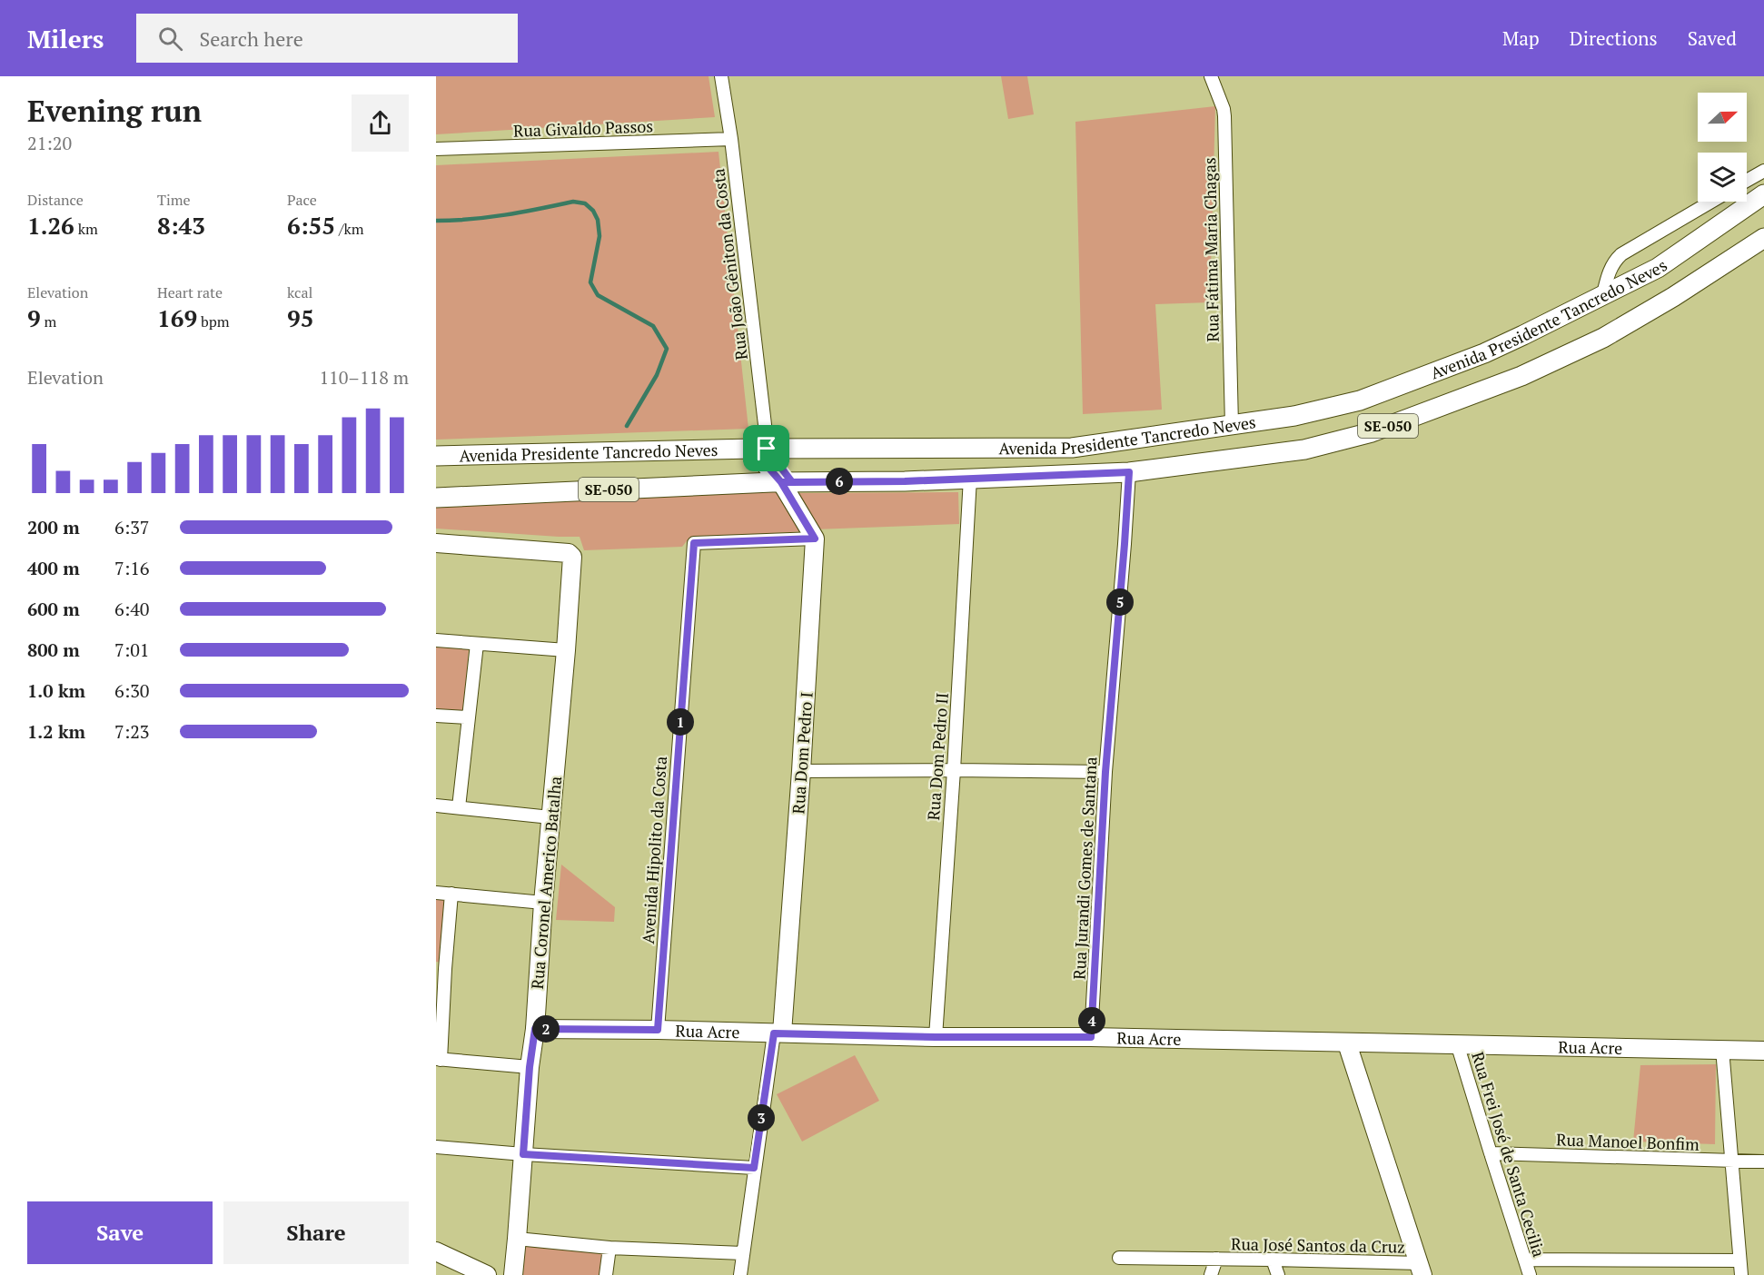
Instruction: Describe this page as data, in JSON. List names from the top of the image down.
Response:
{
  "streets": {
    "main road": ["Avenida Presidente Tancredo Neves", "SE-050"],
    "street": [
      "Rua Givaldo Passos",
      "Rua Fátima Maria Chagas",
      "Rua João Gêniton da Costa",
      "Rua Dom Pedro I",
      "Rua Dom Pedro II",
      "Avenida Hipolito da Costa",
      "Rua Jurandi Gomes de Santana",
      "Rua Coronel Americo Batalha",
      "Rua Acre",
      "Rua Manoel Bonfim",
      "Rua Frei José de Santa Cecilia",
      "Rua José Santos da Cruz"
    ]
  },
  "crossings": [
    ["Rua Givaldo Passos", "Rua João Gêniton da Costa"],
    ["Rua Fátima Maria Chagas", "Avenida Presidente Tancredo Neves"],
    ["Rua João Gêniton da Costa", "Avenida Presidente Tancredo Neves"],
    ["Avenida Presidente Tancredo Neves", "Rua Dom Pedro II"],
    ["Avenida Presidente Tancredo Neves", "Rua Jurandi Gomes de Santana"],
    ["Rua Dom Pedro I", "Avenida Hipolito da Costa"],
    ["Rua Dom Pedro I", "Rua Acre"],
    ["Rua Dom Pedro II", "Rua Acre"],
    ["Avenida Hipolito da Costa", "Rua Acre"],
    ["Rua Jurandi Gomes de Santana", "Rua Acre"],
    ["Rua Coronel Americo Batalha", "Rua Acre"],
    ["Rua Acre", "Rua Frei José de Santa Cecilia"],
    ["Rua Manoel Bonfim", "Rua Frei José de Santa Cecilia"]
  ],
  "north": "right",
  "page": {
    "header": "Milers",
    "search": "Search here",
    "nav": ["Map", "Directions", "Saved"],
    "heading": ["Evening run", "21:20"],
    "stats": [
      ["Distance", "1.26 km"],
      ["Time", "8:43"],
      ["Pace", "6:55 /km"],
      ["Elevation", "9 m"],
      ["Heart rate", "169 bpm"],
      ["kcal", "95"]
    ],
    "chart": ["Elevation", "110–118 m"],
    "pins": [
      "6",
      "5",
      "1",
      "4",
      "2",
      "3"
    ],
    "list": [
      {
        "name": "200 m",
        "note": "6:37"
      },
      {
        "name": "400 m",
        "note": "7:16"
      },
      {
        "name": "600 m",
        "note": "6:40"
      },
      {
        "name": "800 m",
        "note": "7:01"
      },
      {
        "name": "1.0 km",
        "note": "6:30"
      },
      {
        "name": "1.2 km",
        "note": "7:23"
      }
    ],
    "buttons": ["Save", "Share"]
  }
}
